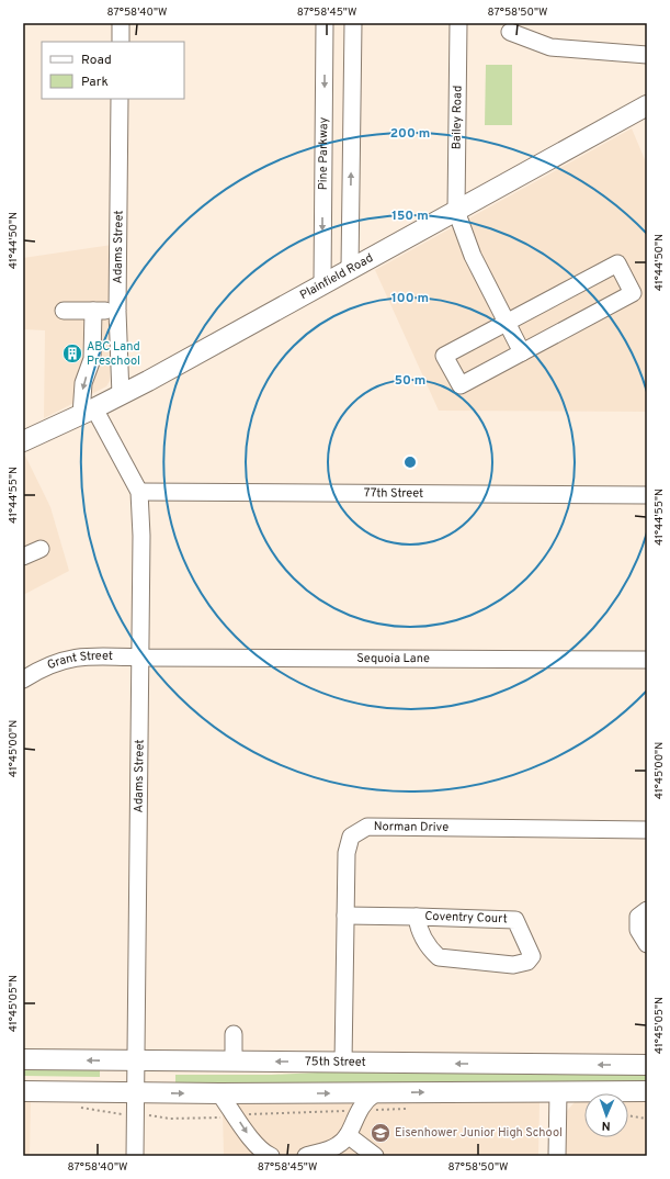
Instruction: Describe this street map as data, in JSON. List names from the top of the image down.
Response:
{
  "streets": {
    "main road": ["Plainfield Road", "75th Street"],
    "street": [
      "Bailey Road",
      "Pine Parkway",
      "Adams Street",
      "77th Street",
      "Sequoia Lane",
      "Grant Street",
      "Norman Drive",
      "Coventry Court"
    ]
  },
  "crossings": [
    ["Bailey Road", "Plainfield Road"],
    ["Pine Parkway", "Plainfield Road"],
    ["Adams Street", "Plainfield Road"],
    ["Adams Street", "77th Street"],
    ["Adams Street", "Sequoia Lane"],
    ["Adams Street", "Grant Street"],
    ["Adams Street", "75th Street"],
    ["Sequoia Lane", "Grant Street"],
    ["Norman Drive", "Coventry Court"],
    ["Norman Drive", "75th Street"]
  ],
  "places": {
    "building": ["ABC Land Preschool"],
    "school or university": ["Eisenhower Junior High School"]
  },
  "legend": ["Road", "Park"],
  "north": "bottom",
  "coordinates": [
    "87°58'40\"W",
    "87°58'45\"W",
    "87°58'50\"W",
    "41°44'50\"N",
    "41°44'55\"N",
    "41°45'00\"N",
    "41°45'05\"N"
  ],
  "rings": [
    "200 m",
    "150 m",
    "100 m",
    "50 m"
  ]
}
